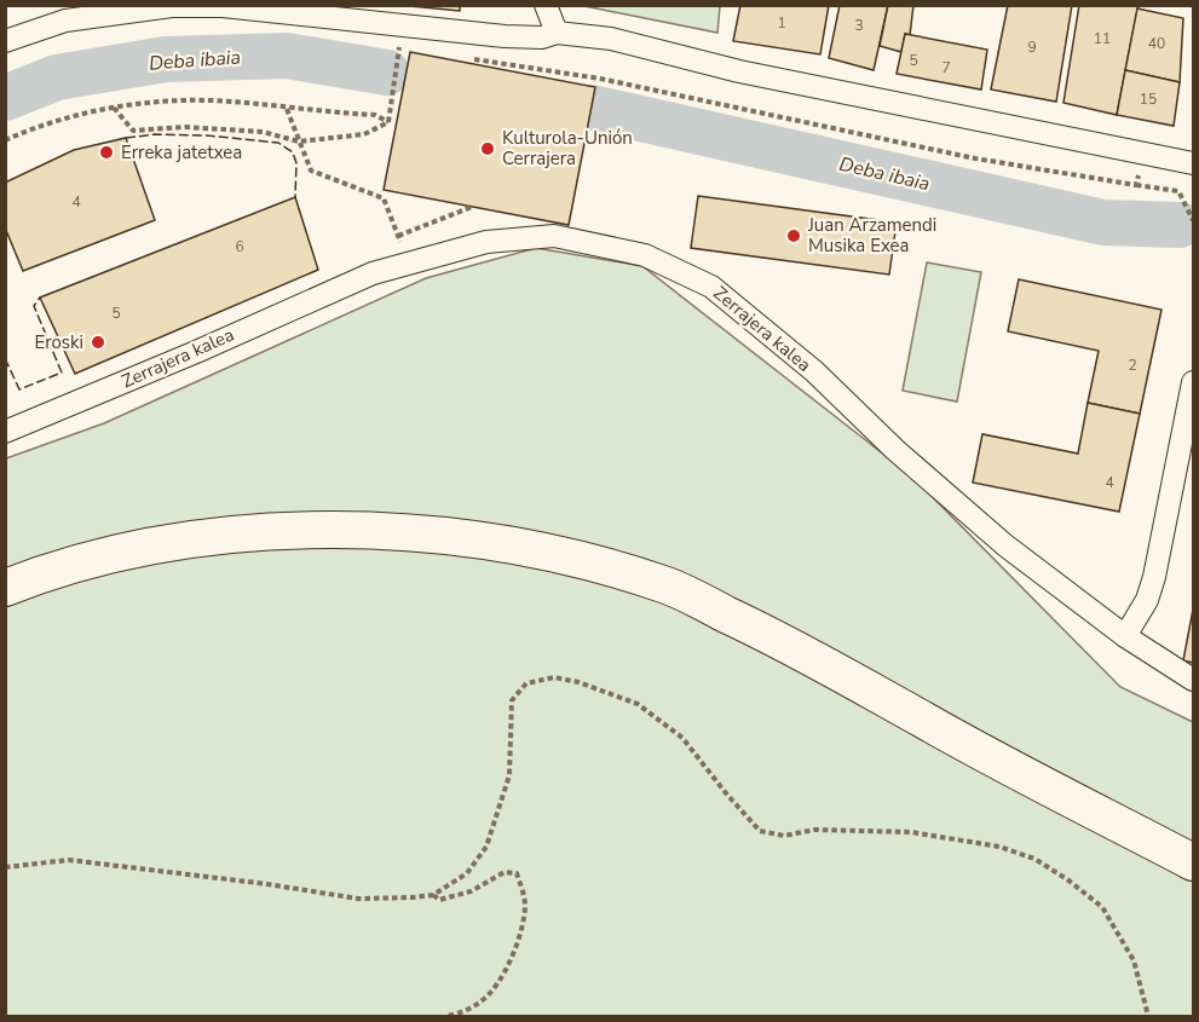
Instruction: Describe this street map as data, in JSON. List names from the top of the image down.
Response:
{
  "streets": {
    "street": ["Zerrajera kalea"]
  },
  "water": ["Deba ibaia"],
  "places": [
    "Kulturola-Unión Cerrajera",
    "Erreka jatetxea",
    "Juan Arzamendi Musika Exea",
    "Eroski"
  ],
  "house_numbers": [
    "1",
    "3",
    "11",
    "40",
    "9",
    "5",
    "7",
    "15",
    "4",
    "6",
    "5",
    "2",
    "4"
  ]
}
